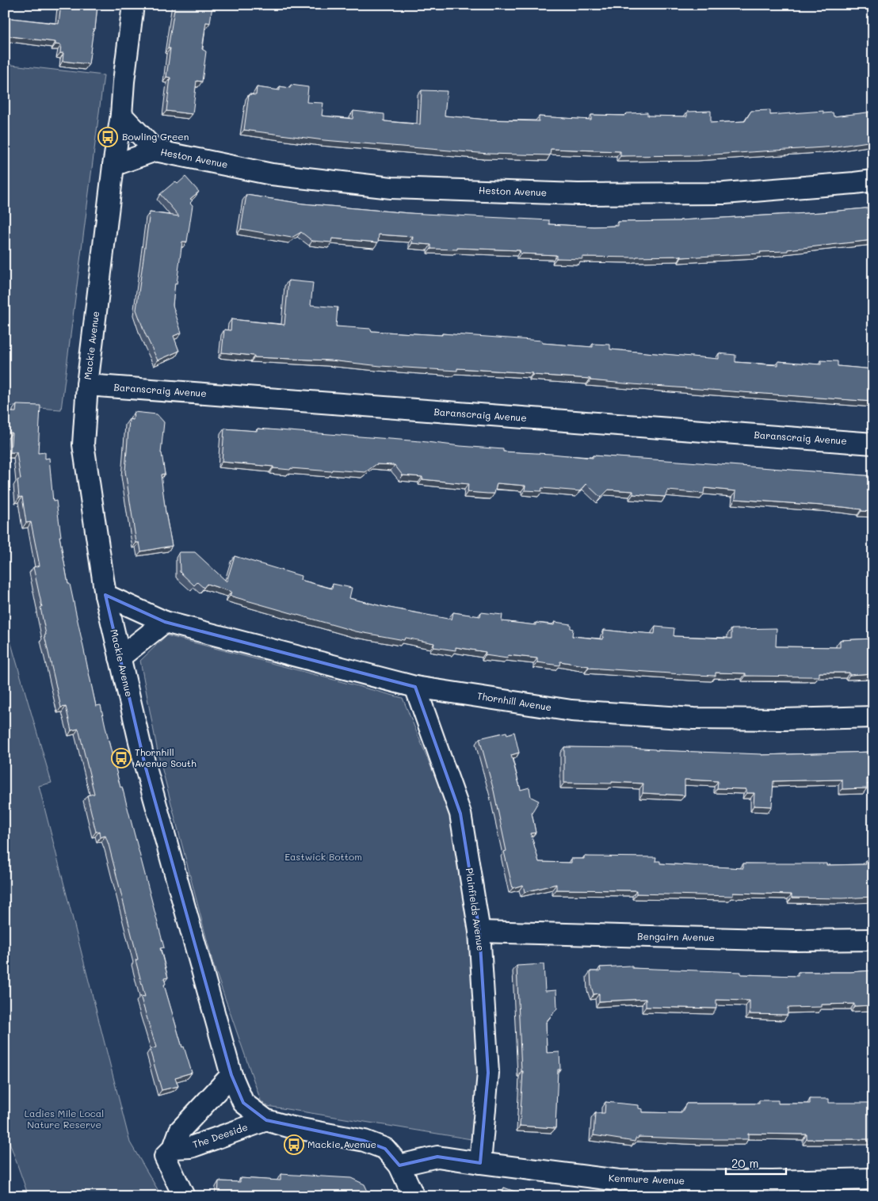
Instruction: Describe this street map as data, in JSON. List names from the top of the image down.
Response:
{
  "streets": {
    "street": [
      "Heston Avenue",
      "Mackie Avenue",
      "Baranscraig Avenue",
      "Thornhill Avenue",
      "Plainfields Avenue",
      "Bengairn Avenue",
      "The Deeside",
      "Kenmure Avenue"
    ]
  },
  "crossings": [
    ["Heston Avenue", "Mackie Avenue"],
    ["Mackie Avenue", "Baranscraig Avenue"],
    ["Mackie Avenue", "Thornhill Avenue"],
    ["Mackie Avenue", "The Deeside"],
    ["Mackie Avenue", "Kenmure Avenue"],
    ["Thornhill Avenue", "Plainfields Avenue"],
    ["Plainfields Avenue", "Bengairn Avenue"],
    ["Plainfields Avenue", "Kenmure Avenue"]
  ],
  "parks": ["Eastwick Bottom", "Ladies Mile Local Nature Reserve"],
  "places": {
    "bus stop": ["Bowling Green", "Thornhill Avenue South", "Mackie Avenue"]
  },
  "scale_bar": "20 m"
}
